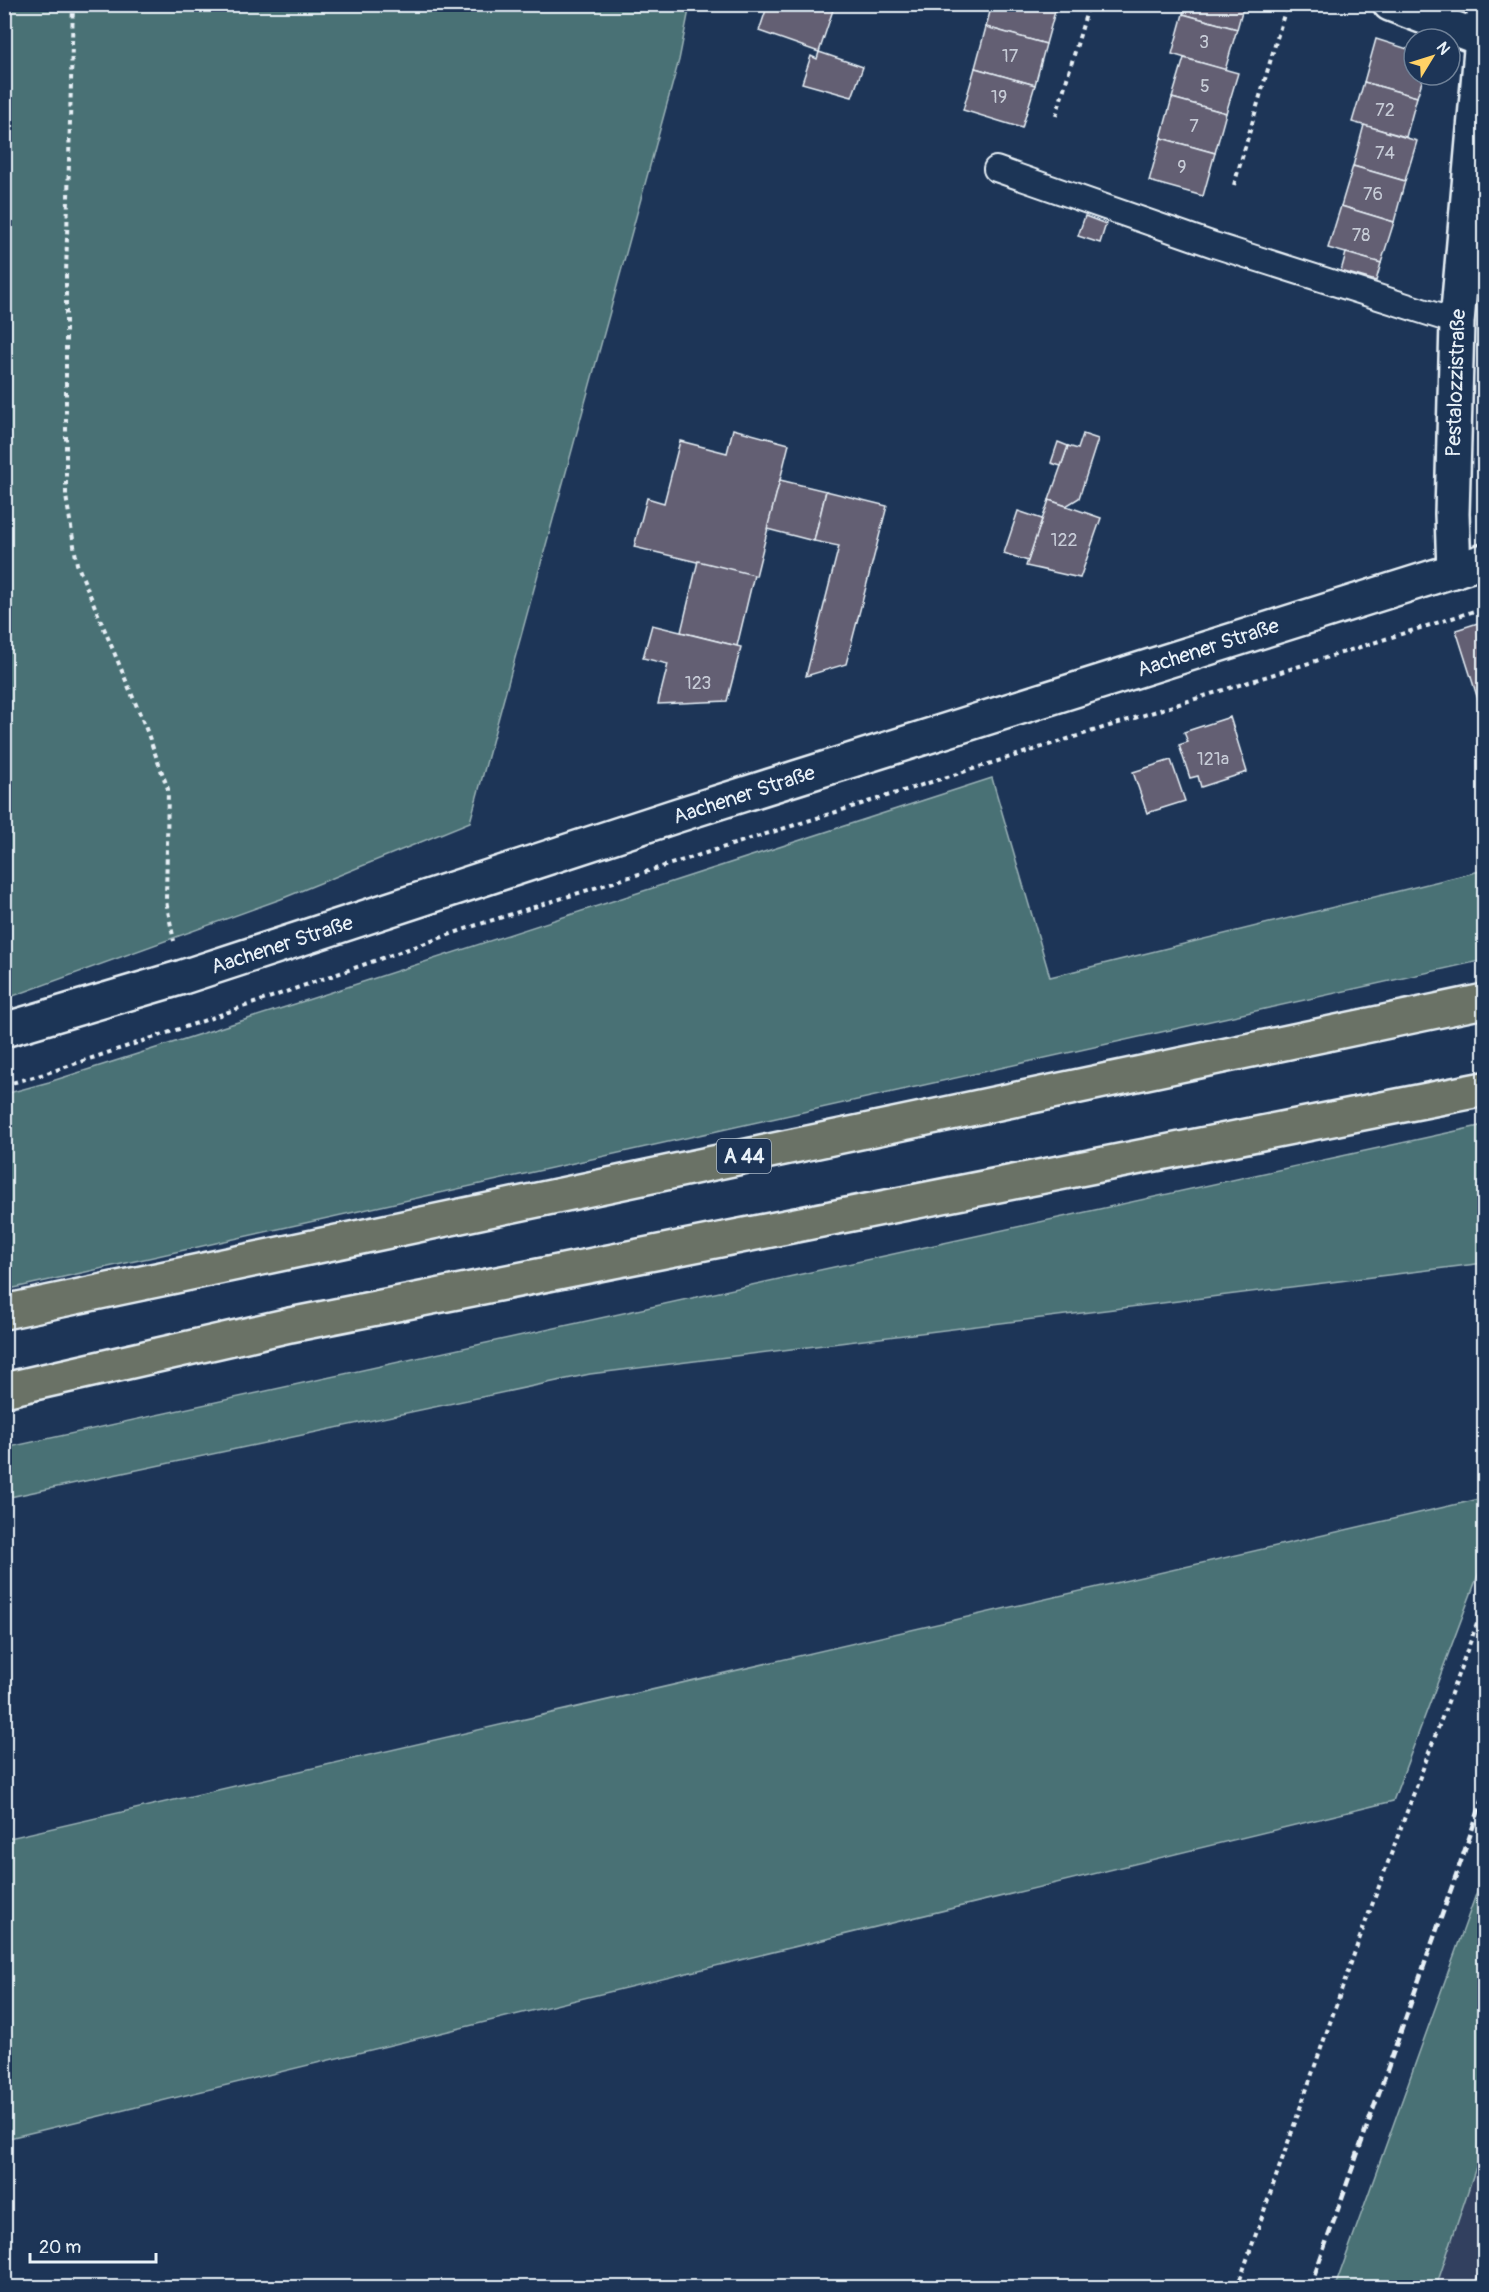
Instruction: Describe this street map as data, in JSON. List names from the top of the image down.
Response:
{
  "streets": {
    "highway": ["A 44"],
    "main road": ["Pestalozzistraße", "Aachener Straße"]
  },
  "crossings": [
    ["Pestalozzistraße", "Aachener Straße"]
  ],
  "house_numbers": [
    "3",
    "17",
    "5",
    "19",
    "72",
    "7",
    "74",
    "9",
    "76",
    "78",
    "122",
    "123",
    "121a"
  ],
  "scale_bar": "20 m",
  "north": "top right"
}
